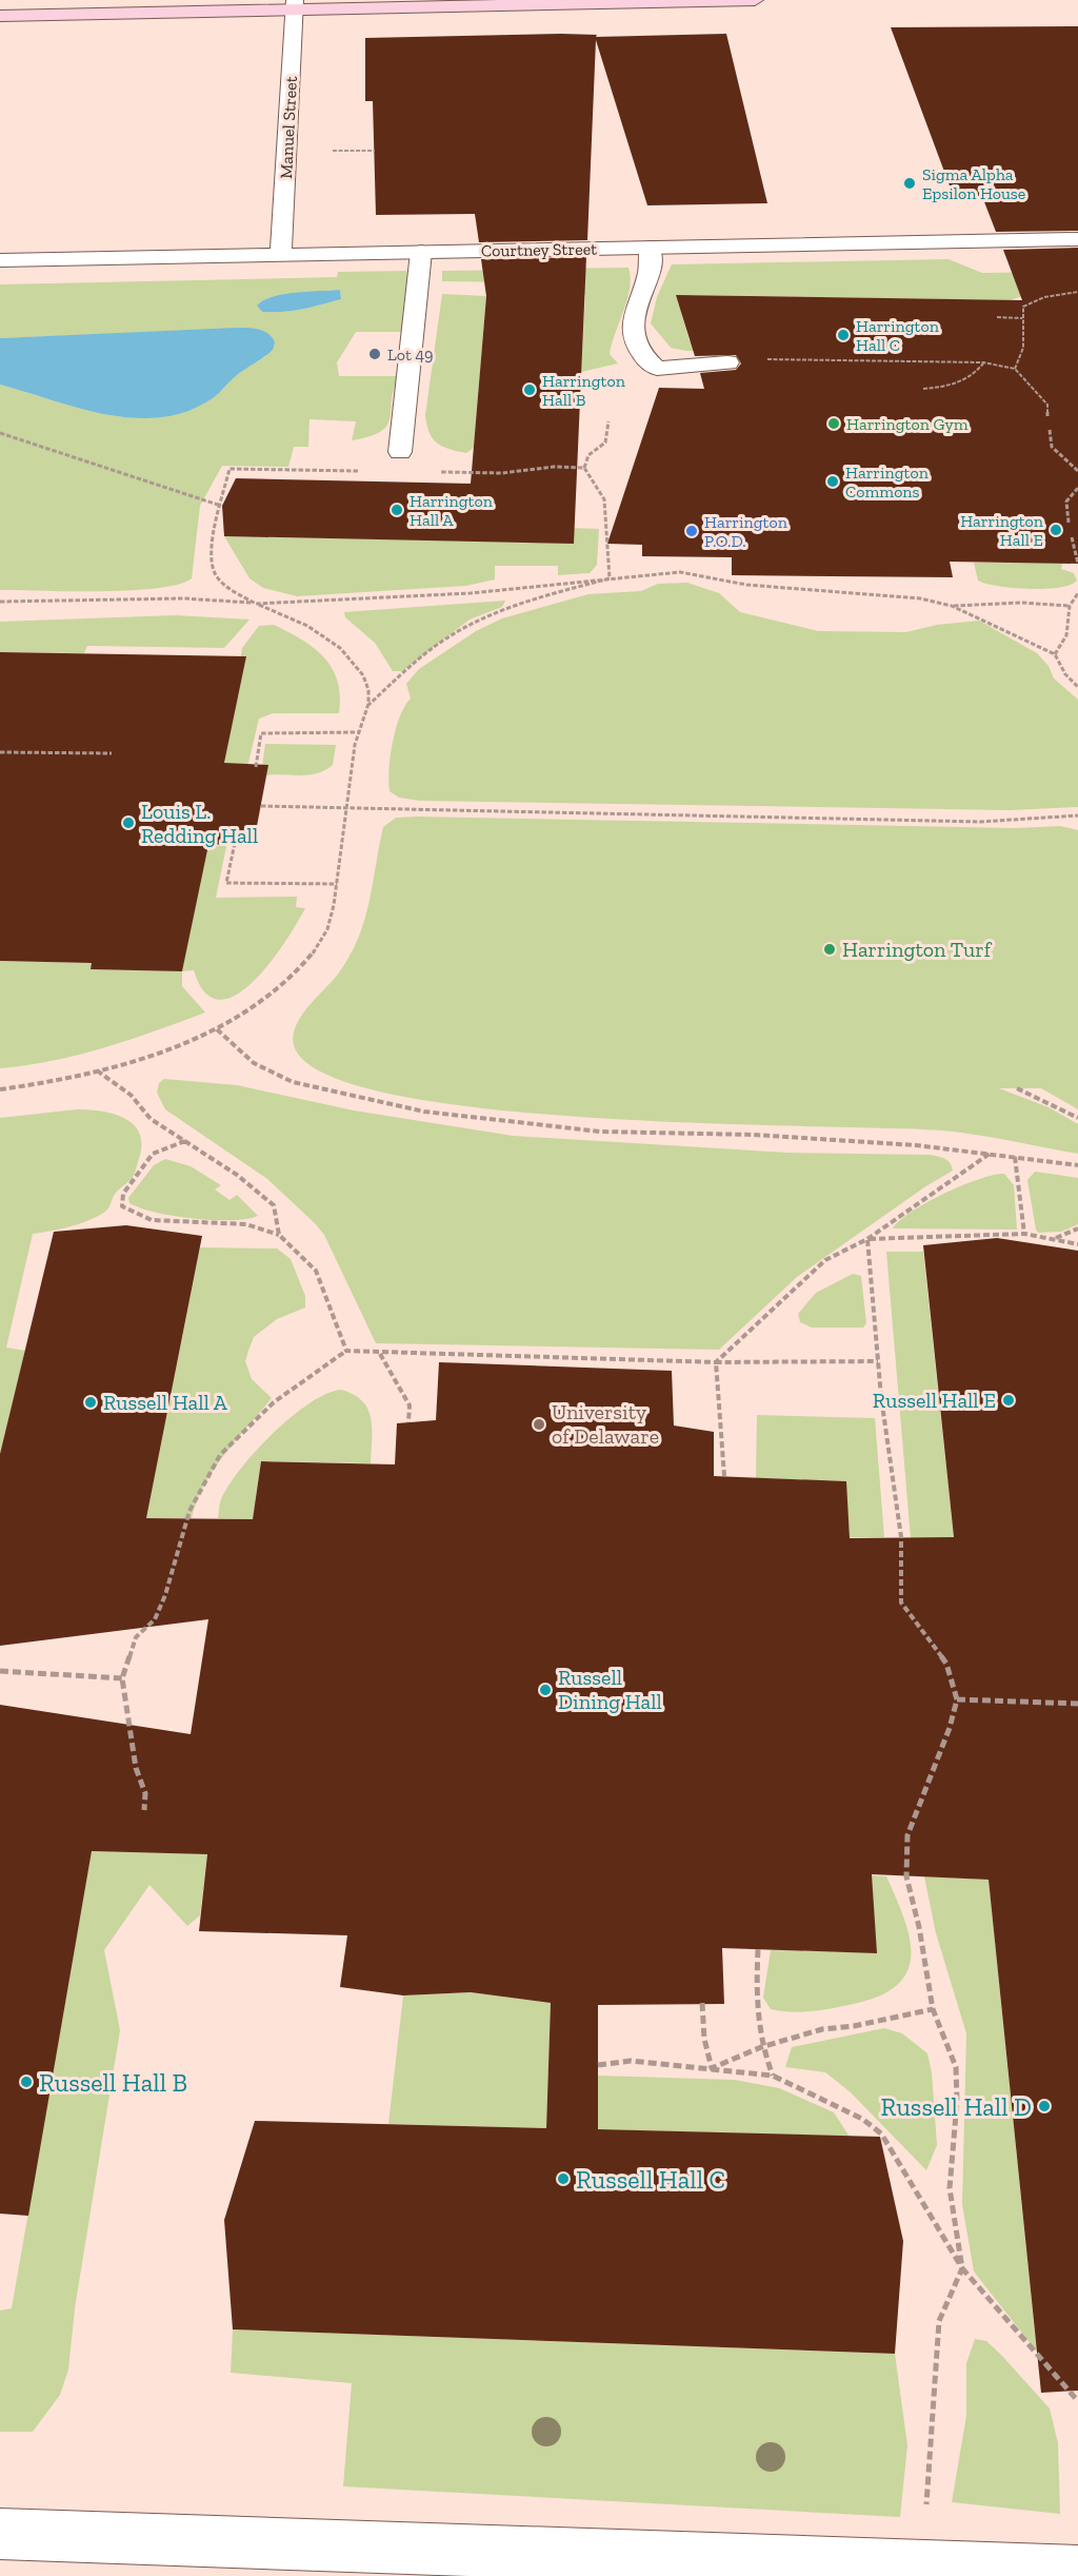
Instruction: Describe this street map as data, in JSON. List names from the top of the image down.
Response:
{
  "streets": {
    "street": ["Manuel Street", "Courtney Street"]
  },
  "crossings": [
    ["Manuel Street", "Courtney Street"]
  ],
  "places": [
    "Sigma Alpha Epsilon House",
    "Harrington Hall C",
    "Lot 49",
    "Harrington Hall B",
    "Harrington Gym",
    "Harrington Commons",
    "Harrington Hall A",
    "Harrington Hall E",
    "Harrington P.O.D.",
    "Louis L. Redding Hall",
    "Harrington Turf",
    "Russell Hall E",
    "Russell Hall A",
    "University of Delaware",
    "Russell Dining Hall",
    "Russell Hall B",
    "Russell Hall D",
    "Russell Hall C"
  ]
}
